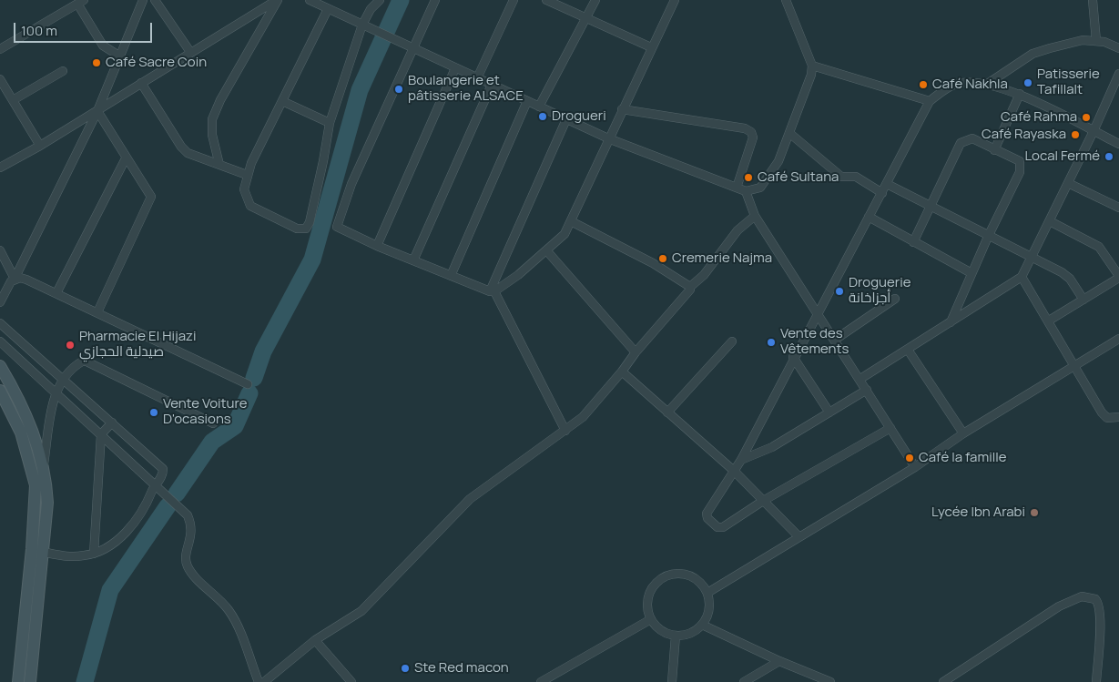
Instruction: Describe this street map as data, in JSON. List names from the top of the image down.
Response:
{
  "places": [
    "Café Sacre Coin",
    "Patisserie Tafillalt",
    "Café Nakhla",
    "Boulangerie et pâtisserie ALSACE",
    "Drogueri",
    "Café Rahma",
    "Café Rayaska",
    "Local Fermé",
    "Café Sultana",
    "Cremerie Najma",
    "Droguerie أجزاخانة",
    "Vente des Vêtements",
    "Pharmacie El Hijazi صيدلية الحجازي",
    "Vente Voiture D'ocasions",
    "Café la famille",
    "Lycée Ibn Arabi",
    "Ste Red macon"
  ],
  "scale_bar": "100 m"
}
